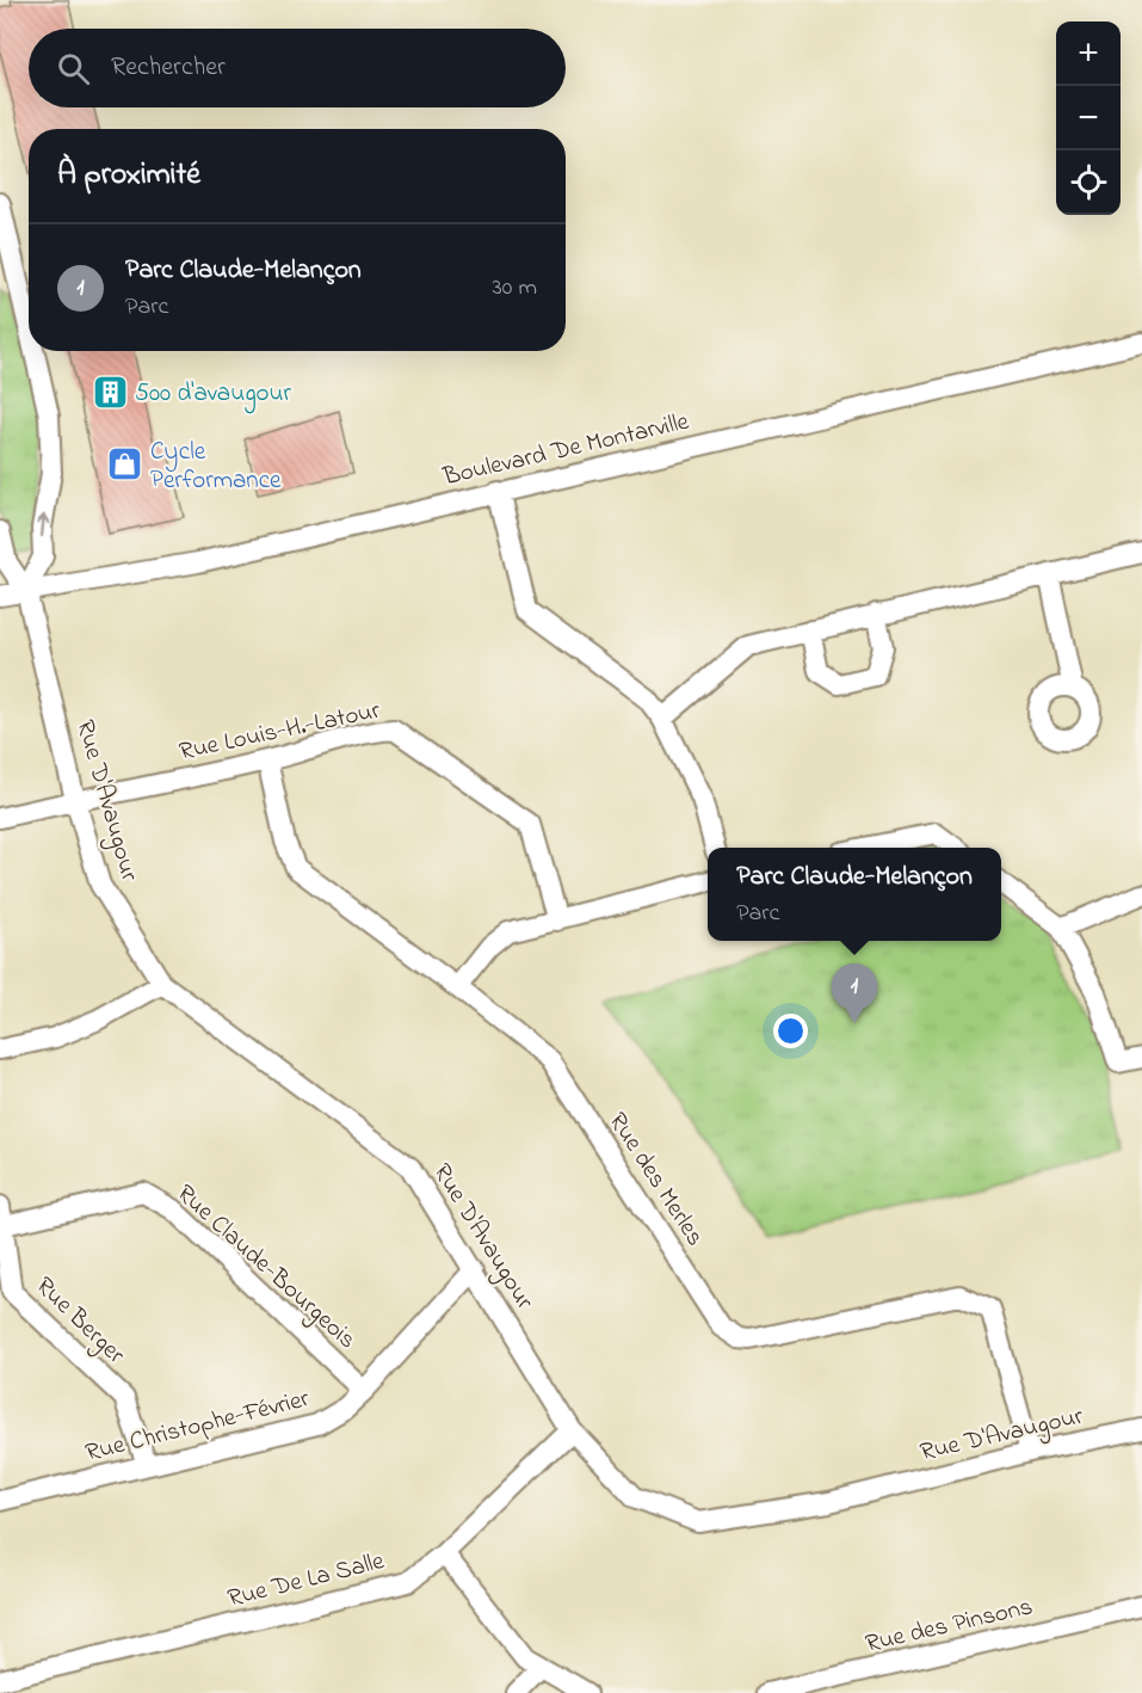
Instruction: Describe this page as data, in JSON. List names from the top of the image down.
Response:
{
  "streets": {
    "street": [
      "Boulevard De Montarville",
      "Rue Louis-H.-Latour",
      "Rue D'Avaugour",
      "Rue des Merles",
      "Rue Claude-Bourgeois",
      "Rue Berger",
      "Rue Christophe-Février",
      "Rue De La Salle",
      "Rue des Pinsons"
    ]
  },
  "crossings": [
    ["Boulevard De Montarville", "Rue D'Avaugour"],
    ["Rue Louis-H.-Latour", "Rue D'Avaugour"],
    ["Rue Louis-H.-Latour", "Rue des Merles"],
    ["Rue D'Avaugour", "Rue des Merles"],
    ["Rue D'Avaugour", "Rue Christophe-Février"],
    ["Rue D'Avaugour", "Rue De La Salle"],
    ["Rue Claude-Bourgeois", "Rue Berger"],
    ["Rue Claude-Bourgeois", "Rue Christophe-Février"],
    ["Rue Berger", "Rue Christophe-Février"]
  ],
  "places": {
    "building": ["500 d'avaugour"],
    "shop": ["Cycle Performance"]
  },
  "page": {
    "map_buttons": ["+", "−"],
    "search": "Rechercher",
    "heading": "À proximité",
    "list": [
      {
        "mark": "1",
        "name": "Parc Claude-Melançon",
        "note": "Parc",
        "value": "30 m"
      }
    ],
    "popup": ["Parc Claude-Melançon", "Parc"],
    "pins": "1"
  }
}
